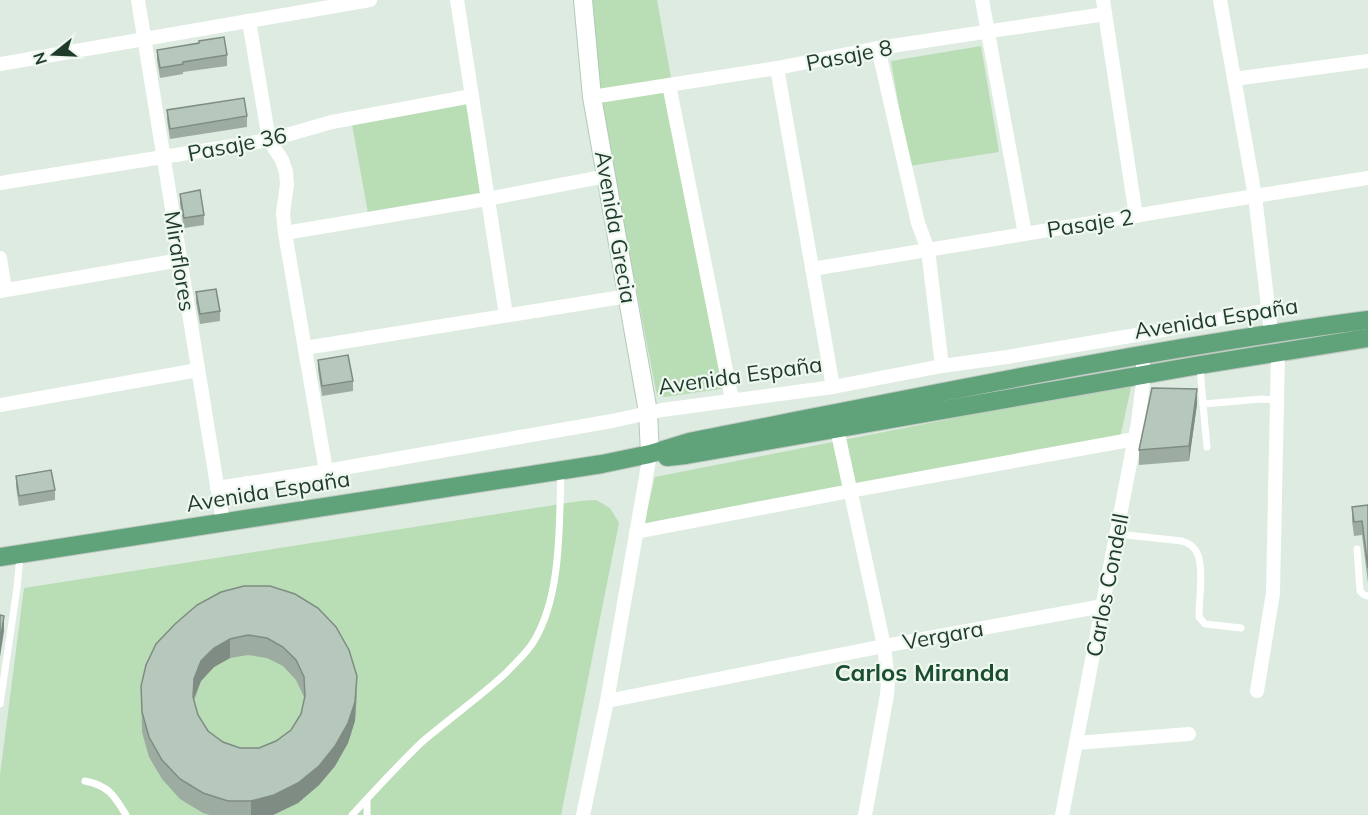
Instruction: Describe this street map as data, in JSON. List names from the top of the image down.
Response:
{
  "streets": {
    "main road": ["Avenida España"],
    "street": [
      "Pasaje 8",
      "Pasaje 36",
      "Pasaje 2",
      "Avenida Grecia",
      "Miraflores",
      "Carlos Condell",
      "Vergara"
    ]
  },
  "crossings": [
    ["Pasaje 8", "Avenida Grecia"],
    ["Pasaje 36", "Miraflores"],
    ["Avenida Grecia", "Avenida España"],
    ["Miraflores", "Avenida España"],
    ["Avenida España", "Carlos Condell"],
    ["Carlos Condell", "Vergara"]
  ],
  "districts": ["Carlos Miranda"],
  "north": "left"
}
